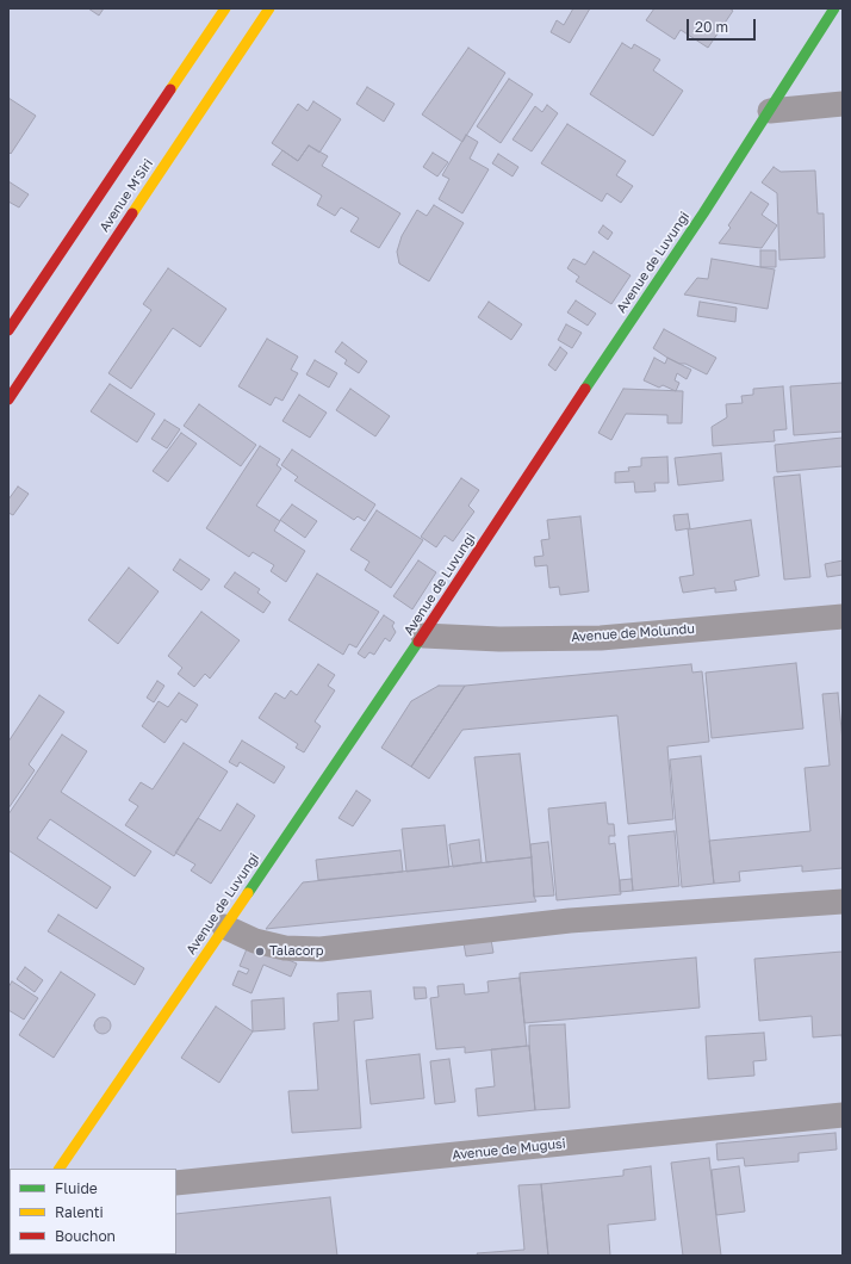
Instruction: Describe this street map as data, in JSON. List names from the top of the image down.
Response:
{
  "streets": {
    "main road": ["Avenue M'Siri", "Avenue de Luvungi"],
    "street": ["Avenue de Molundu", "Avenue de Mugusi"]
  },
  "crossings": [
    ["Avenue de Luvungi", "Avenue de Molundu"]
  ],
  "places": ["Talacorp"],
  "legend": ["Fluide", "Ralenti", "Bouchon"],
  "scale_bar": "20 m"
}
